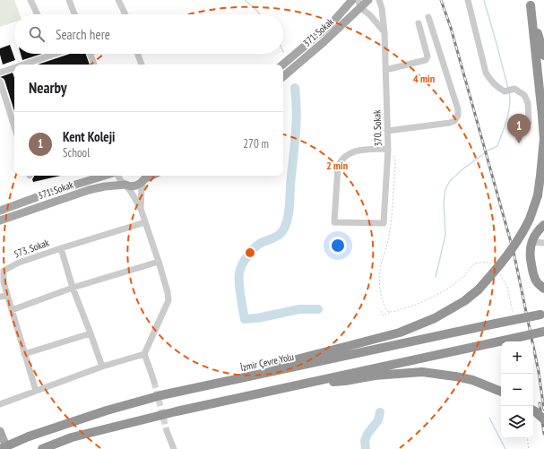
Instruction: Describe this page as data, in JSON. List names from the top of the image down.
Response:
{
  "streets": {
    "highway": ["İzmir Çevre Yolu"],
    "main road": ["371. Sokak"],
    "street": ["370. Sokak", "573. Sokak"]
  },
  "page": {
    "search": "Search here",
    "heading": "Nearby",
    "list": [
      {
        "mark": "1",
        "name": "Kent Koleji",
        "note": "School",
        "value": "270 m"
      }
    ],
    "pins": "1",
    "map_buttons": ["+", "−"]
  },
  "rings": ["4 min", "2 min"]
}
